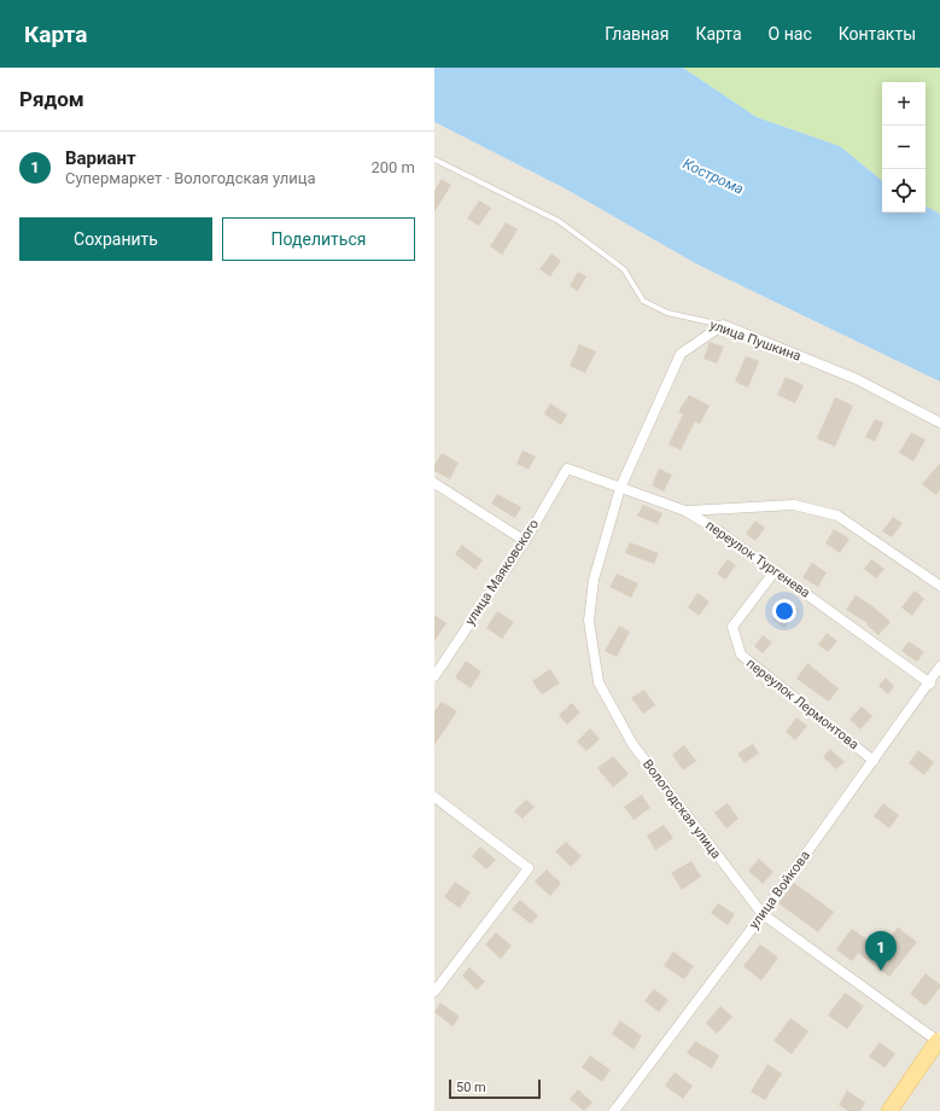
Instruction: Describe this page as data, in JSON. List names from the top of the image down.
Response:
{
  "streets": {
    "street": [
      "улица Пушкина",
      "переулок Тургенева",
      "улица Маяковского",
      "переулок Лермонтова",
      "Вологодская улица",
      "улица Войкова"
    ]
  },
  "crossings": [
    ["переулок Тургенева", "улица Маяковского"],
    ["переулок Тургенева", "переулок Лермонтова"],
    ["переулок Тургенева", "Вологодская улица"],
    ["переулок Тургенева", "улица Войкова"],
    ["переулок Лермонтова", "улица Войкова"],
    ["Вологодская улица", "улица Войкова"]
  ],
  "water": ["Кострома"],
  "scale_bar": "50 m",
  "page": {
    "header": "Карта",
    "nav": [
      "Главная",
      "Карта",
      "О нас",
      "Контакты"
    ],
    "heading": "Рядом",
    "map_buttons": ["+", "−"],
    "list": [
      {
        "mark": "1",
        "name": "Вариант",
        "note": "Супермаркет · Вологодская улица",
        "value": "200 m"
      }
    ],
    "buttons": ["Сохранить", "Поделиться"],
    "pins": "1",
    "scale": "50 m"
  }
}
